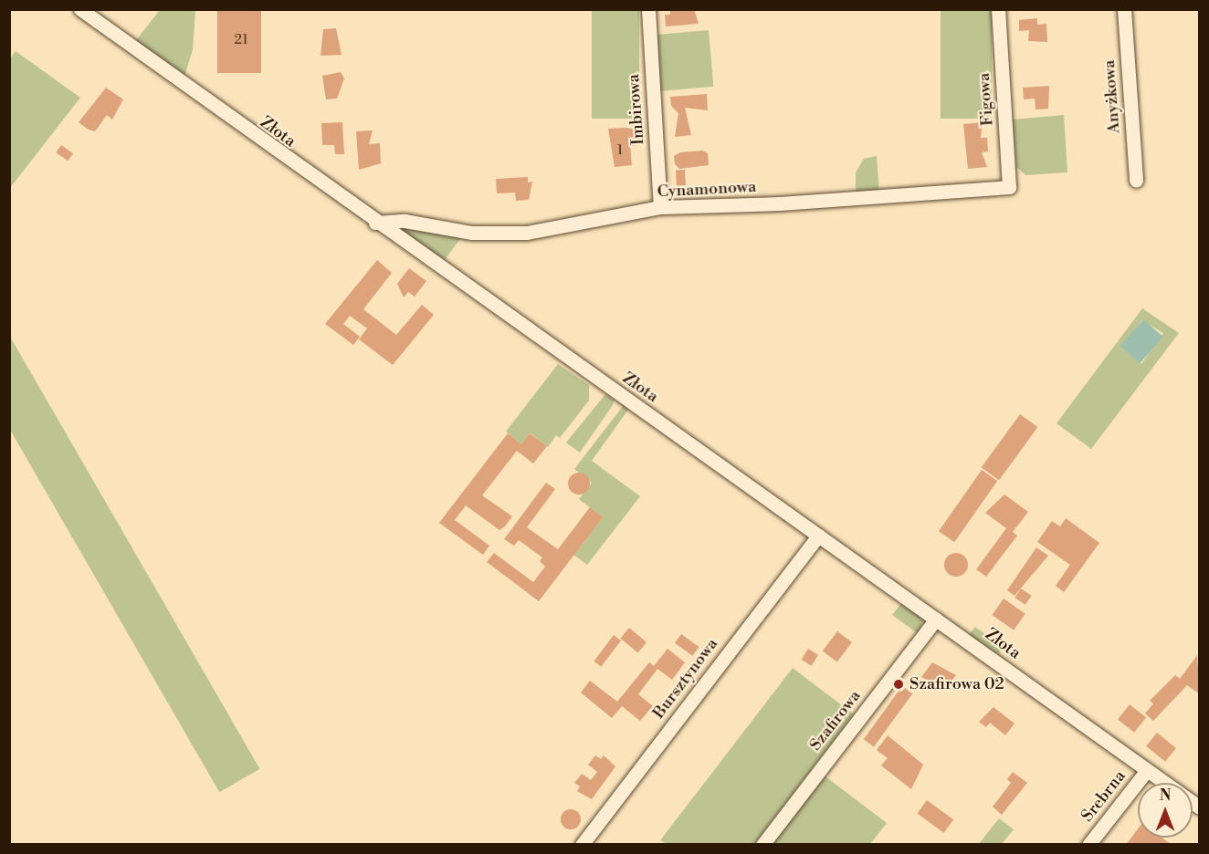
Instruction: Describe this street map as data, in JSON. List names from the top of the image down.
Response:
{
  "streets": {
    "street": [
      "Anyżkowa",
      "Figowa",
      "Imbirowa",
      "Złota",
      "Cynamonowa",
      "Bursztynowa",
      "Szafirowa",
      "Srebrna"
    ]
  },
  "crossings": [
    ["Figowa", "Cynamonowa"],
    ["Imbirowa", "Cynamonowa"],
    ["Złota", "Cynamonowa"],
    ["Złota", "Bursztynowa"],
    ["Złota", "Szafirowa"],
    ["Złota", "Srebrna"]
  ],
  "places": ["Szafirowa 02"],
  "house_numbers": ["21", "1"],
  "north": "top"
}
